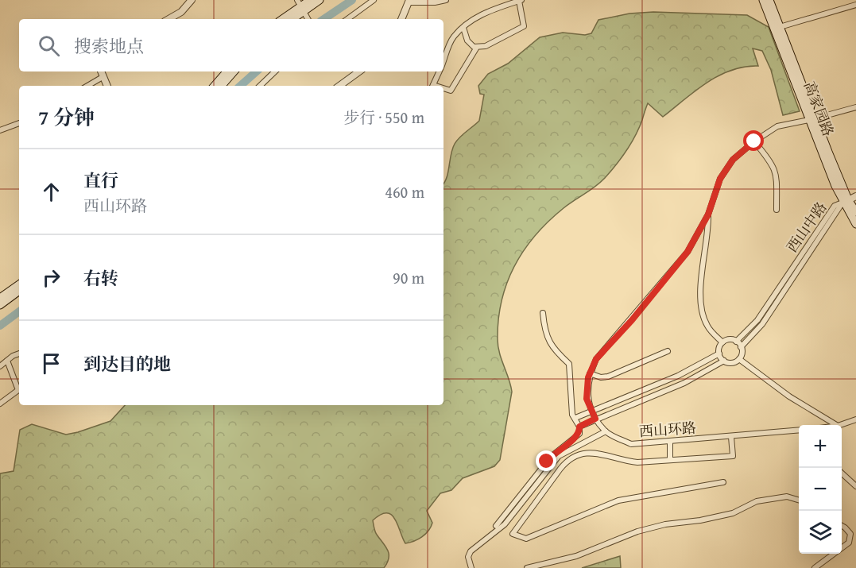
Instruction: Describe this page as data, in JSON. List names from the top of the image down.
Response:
{
  "streets": {
    "main road": ["高家园路"],
    "street": ["西山中路", "西山环路"]
  },
  "crossings": [
    ["高家园路", "西山中路"],
    ["高家园路", "西山环路"]
  ],
  "page": {
    "search": "搜索地点",
    "heading": ["7 分钟", "步行 · 550 m"],
    "list": [
      ["直行", "西山环路", "460 m"],
      ["右转", "90 m"],
      "到达目的地"
    ],
    "map_buttons": ["+", "−"]
  }
}
